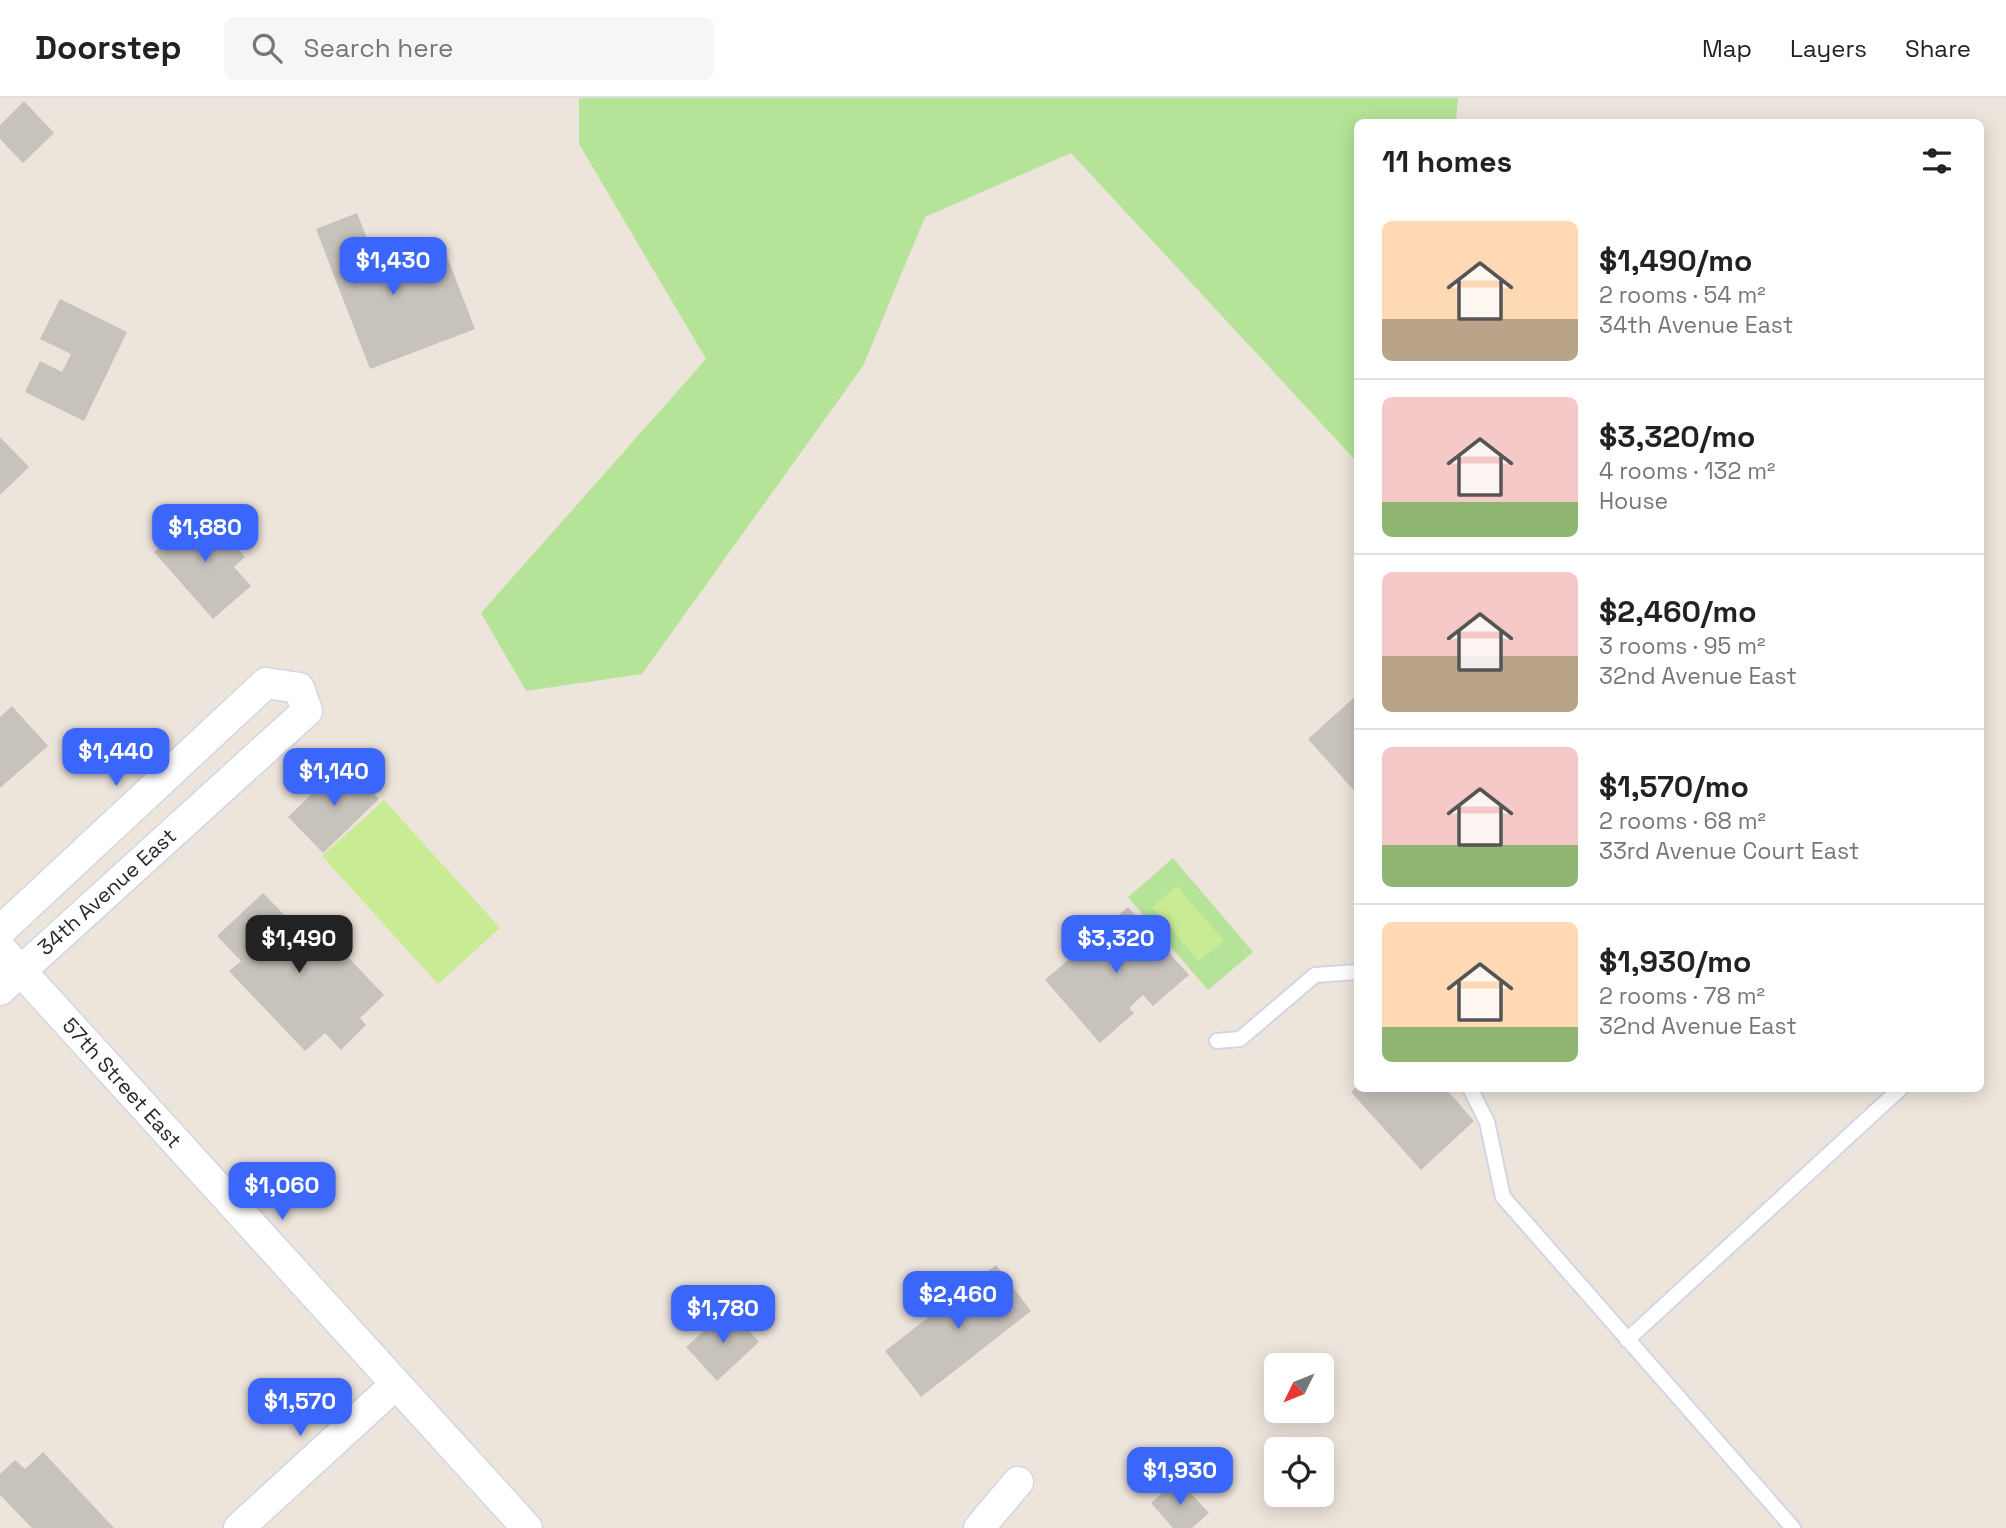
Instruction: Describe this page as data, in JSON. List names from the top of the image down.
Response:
{
  "streets": {
    "street": ["34th Avenue East", "57th Street East"]
  },
  "crossings": [
    ["34th Avenue East", "57th Street East"]
  ],
  "north": "bottom left",
  "page": {
    "header": "Doorstep",
    "search": "Search here",
    "nav": ["Map", "Layers", "Share"],
    "heading": "11 homes",
    "list": [
      {
        "name": "$1,490/mo",
        "note": "2 rooms · 54 m² · 34th Avenue East"
      },
      {
        "name": "$3,320/mo",
        "note": "4 rooms · 132 m² · House"
      },
      {
        "name": "$2,460/mo",
        "note": "3 rooms · 95 m² · 32nd Avenue East"
      },
      {
        "name": "$1,570/mo",
        "note": "2 rooms · 68 m² · 33rd Avenue Court East"
      },
      {
        "name": "$1,930/mo",
        "note": "2 rooms · 78 m² · 32nd Avenue East"
      }
    ],
    "price": [
      "$1,430",
      "$1,880",
      "$1,440",
      "$1,140",
      "$1,490",
      "$3,320",
      "$1,060",
      "$2,460",
      "$1,780",
      "$1,570",
      "$1,930"
    ]
  }
}
